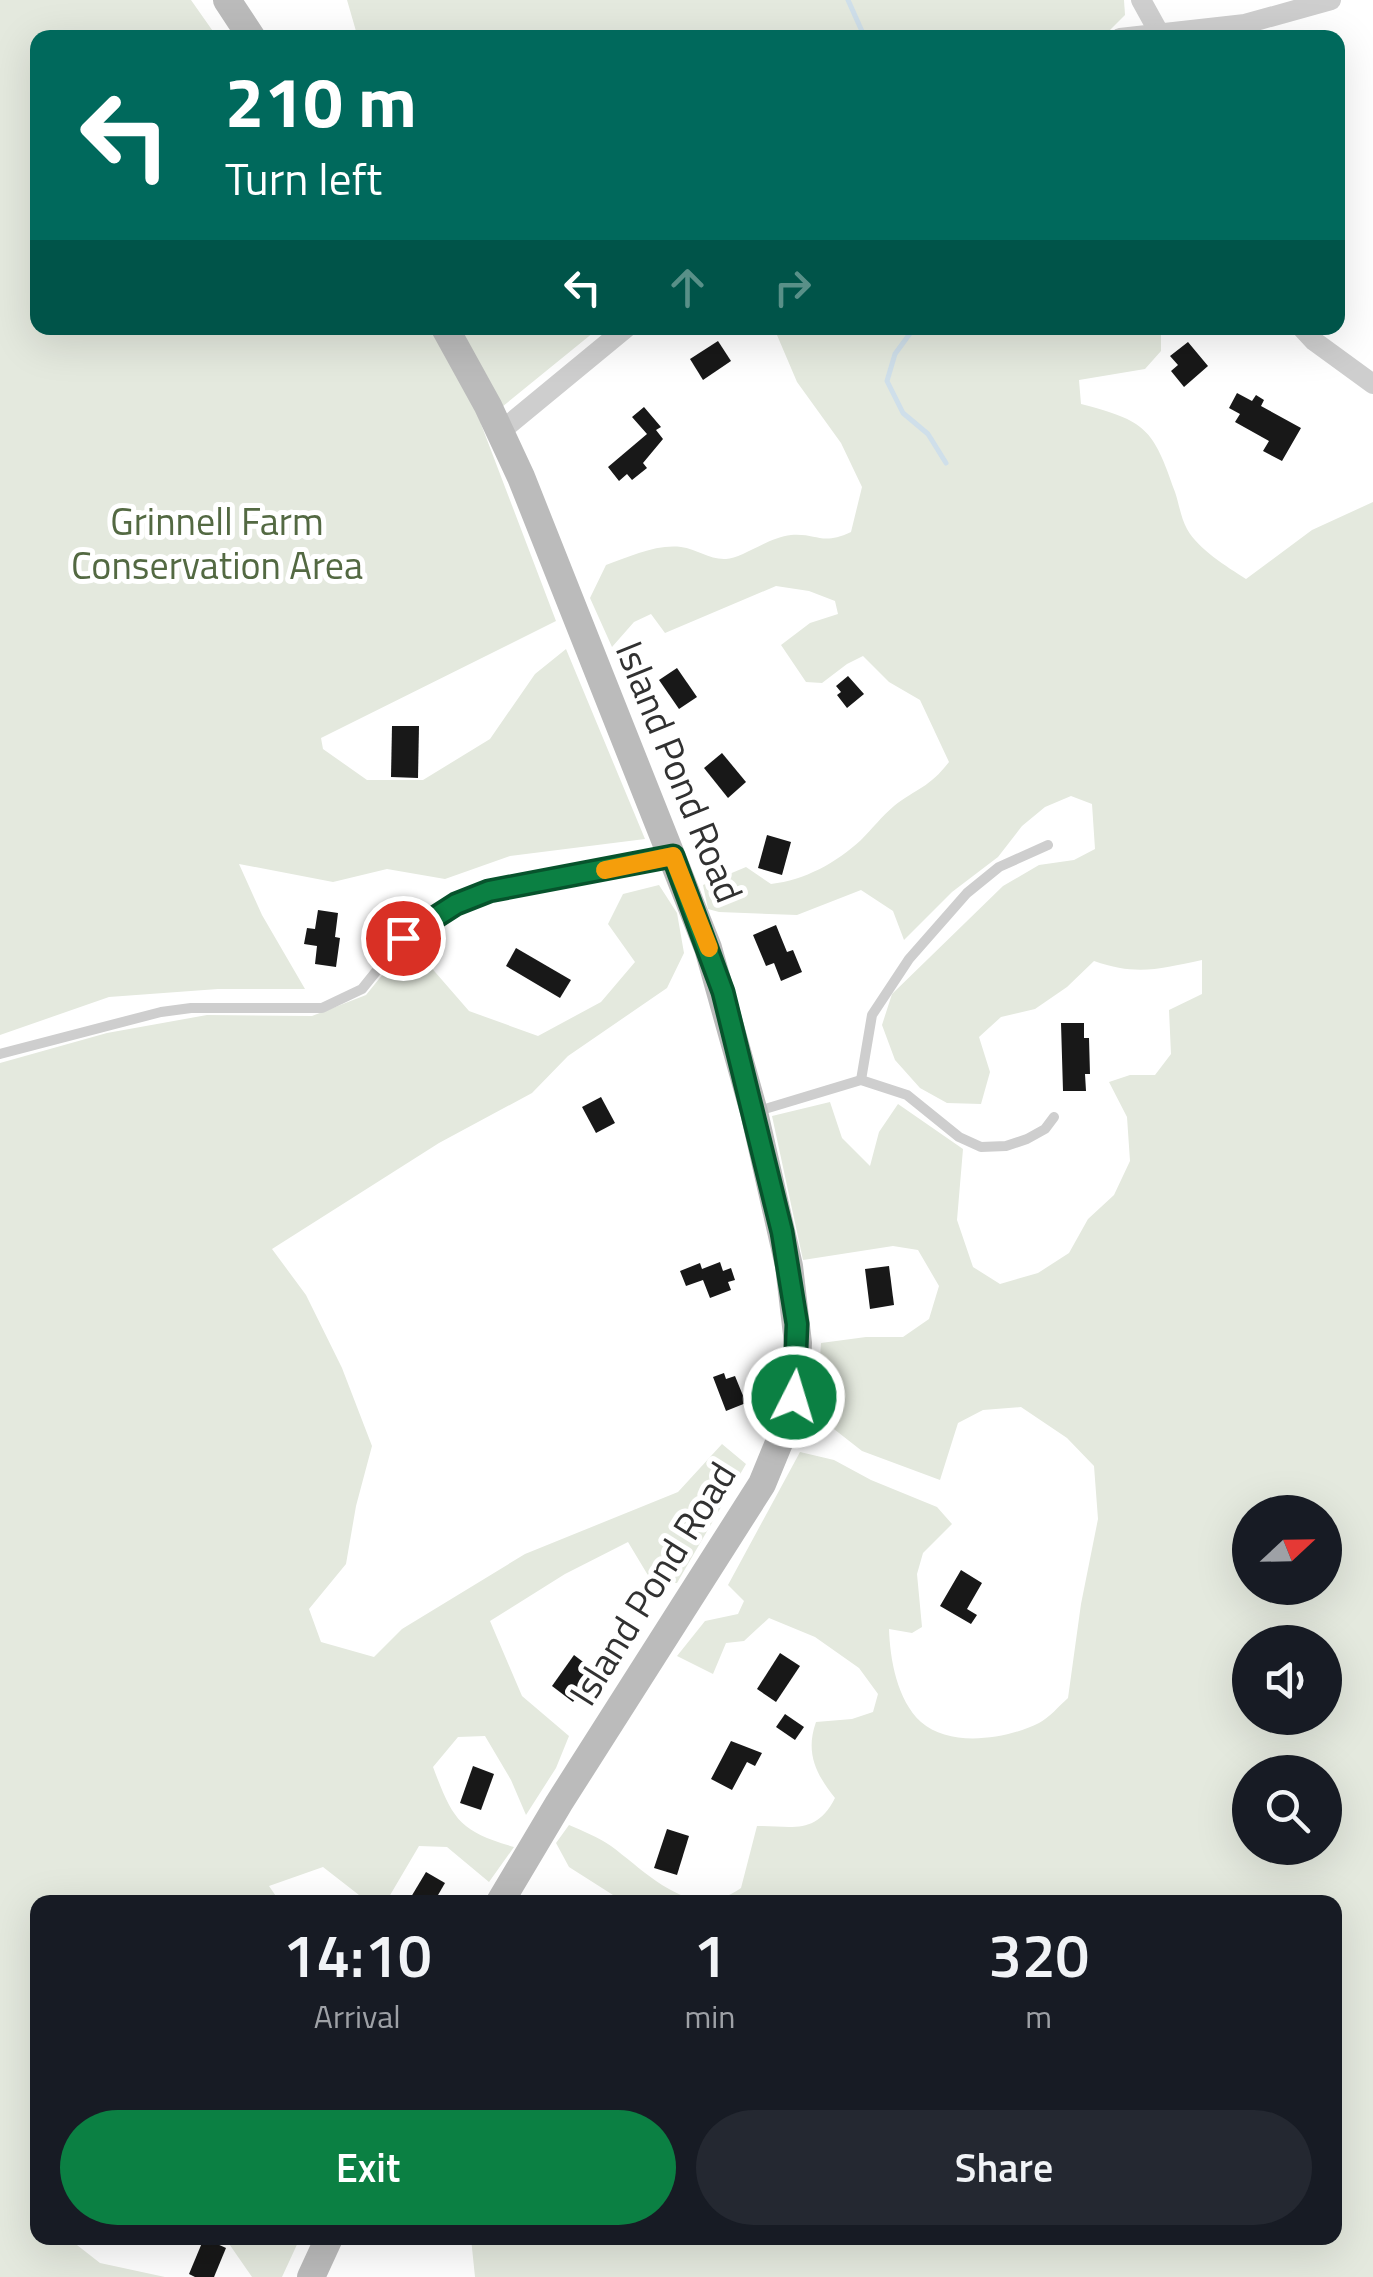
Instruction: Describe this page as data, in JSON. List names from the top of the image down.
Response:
{
  "streets": {
    "street": ["Island Pond Road"]
  },
  "parks": ["Grinnell Farm Conservation Area"],
  "north": "right",
  "page": {
    "turn": ["210 m", "Turn left"],
    "eta": [
      "14:10",
      "Arrival",
      "1",
      "min",
      "320",
      "m"
    ],
    "buttons": ["Exit", "Share"]
  }
}
